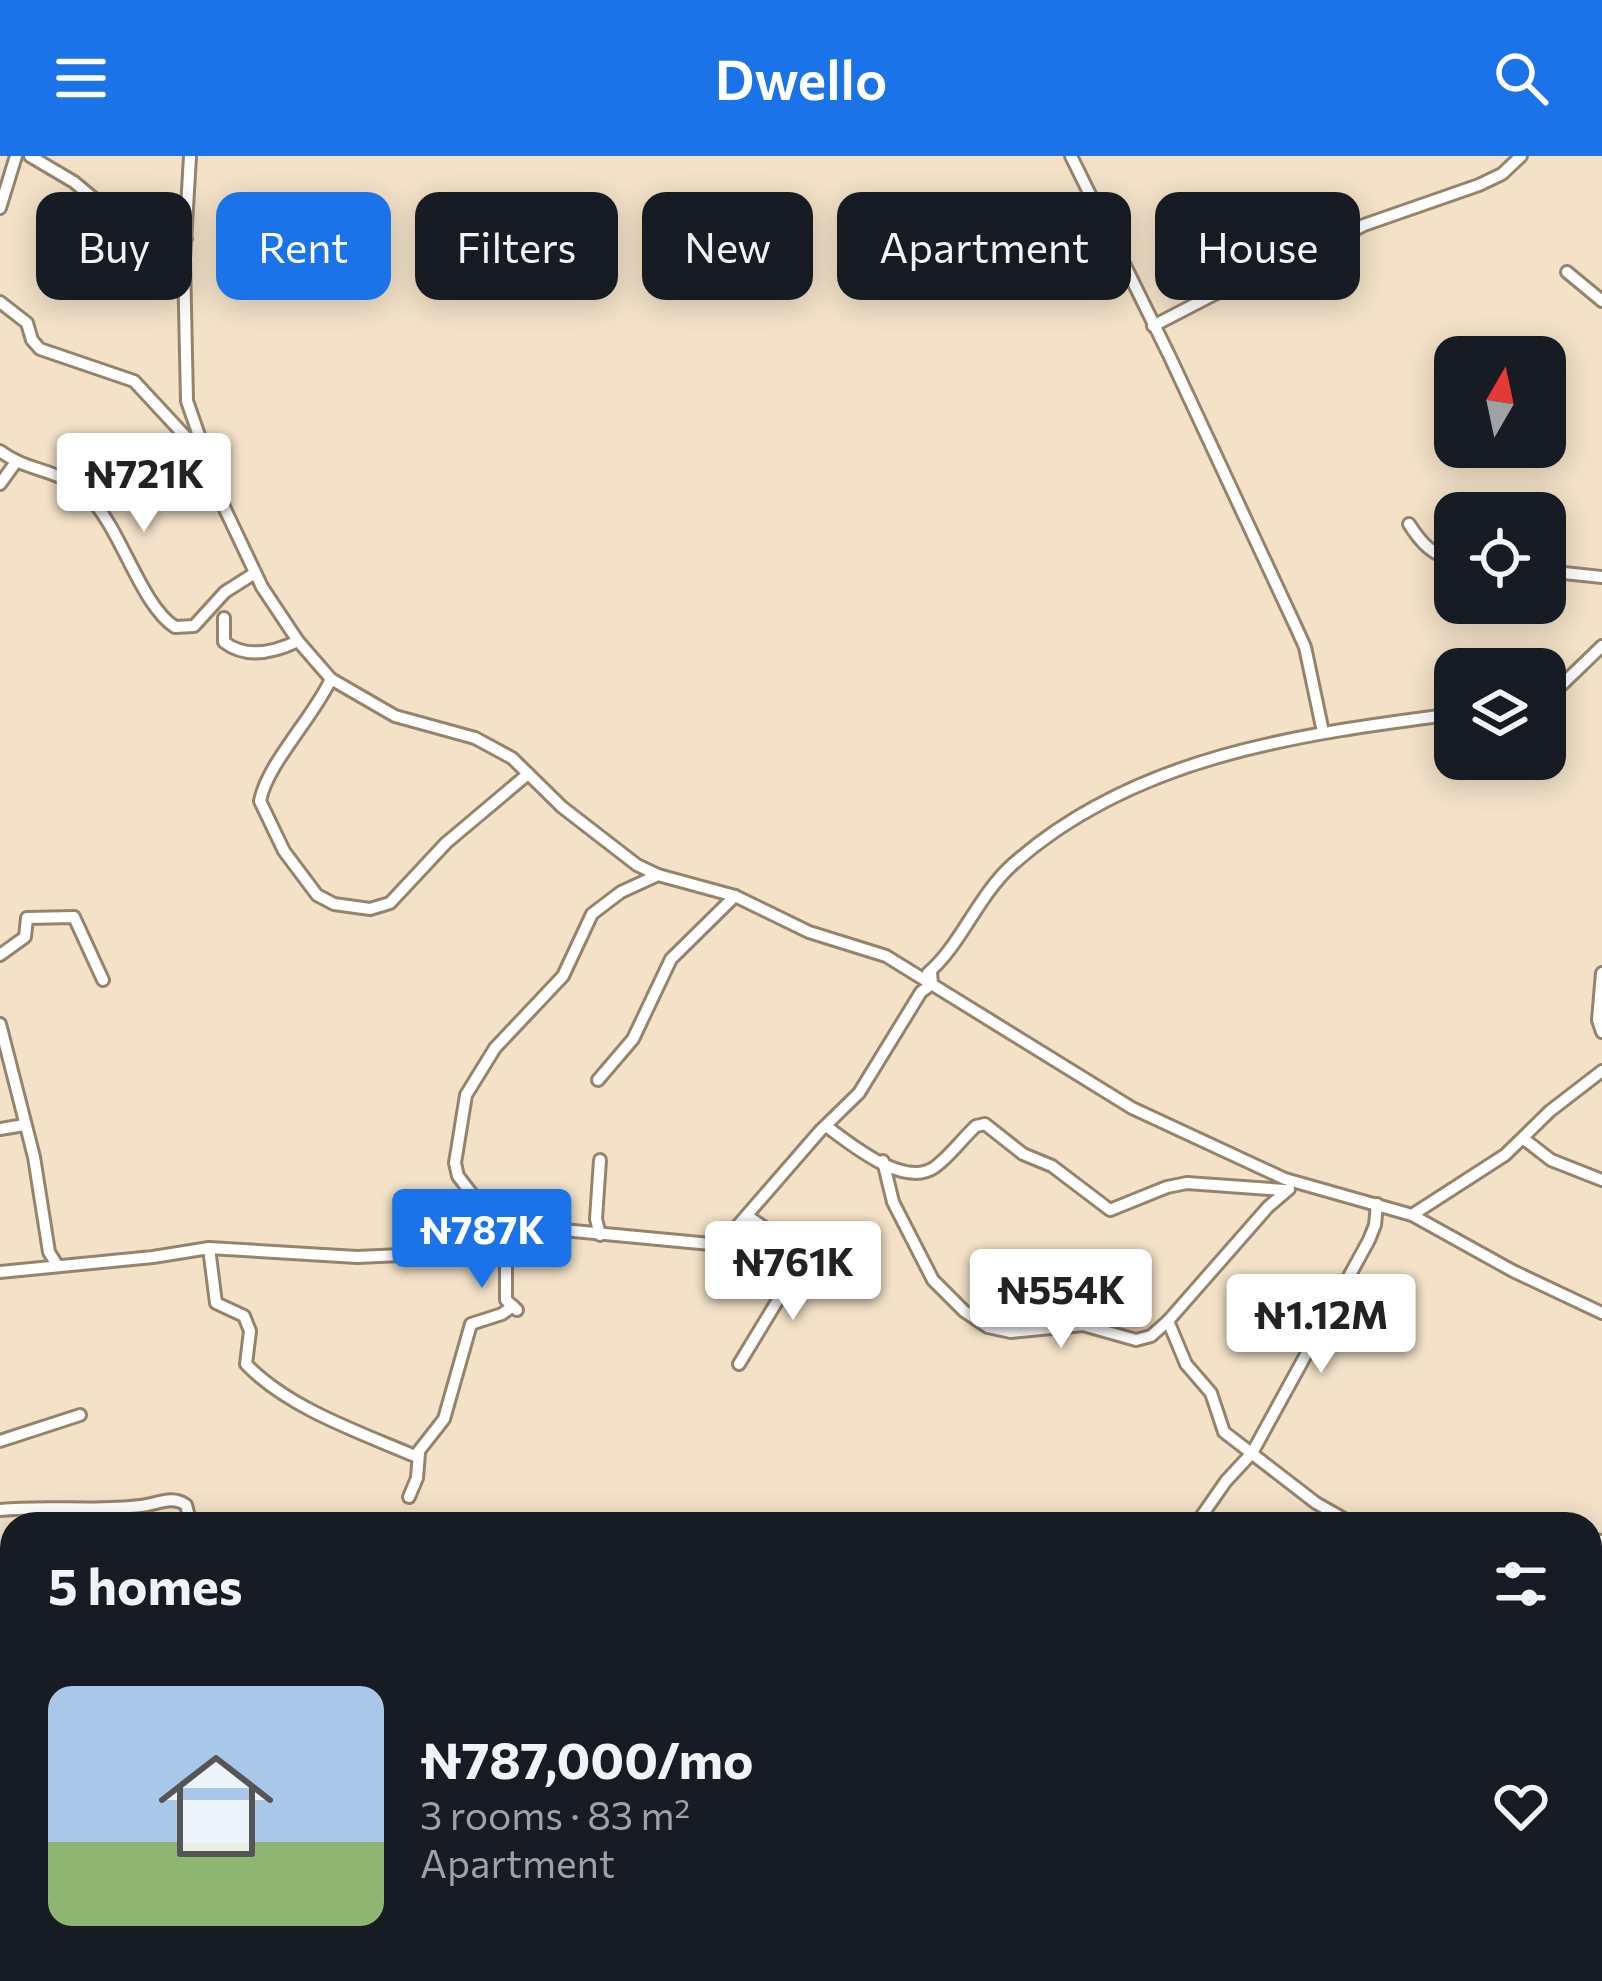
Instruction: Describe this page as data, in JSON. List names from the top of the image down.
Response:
{
  "north": "top",
  "page": {
    "header": "Dwello",
    "chip": [
      "Buy",
      "Rent",
      "Filters",
      "New",
      "Apartment",
      "House"
    ],
    "price": [
      "₦721K",
      "₦787K",
      "₦761K",
      "₦554K",
      "₦1.12M"
    ],
    "heading": "5 homes",
    "list": [
      {
        "name": "₦787,000/mo",
        "note": "3 rooms · 83 m² · Apartment"
      }
    ]
  }
}
